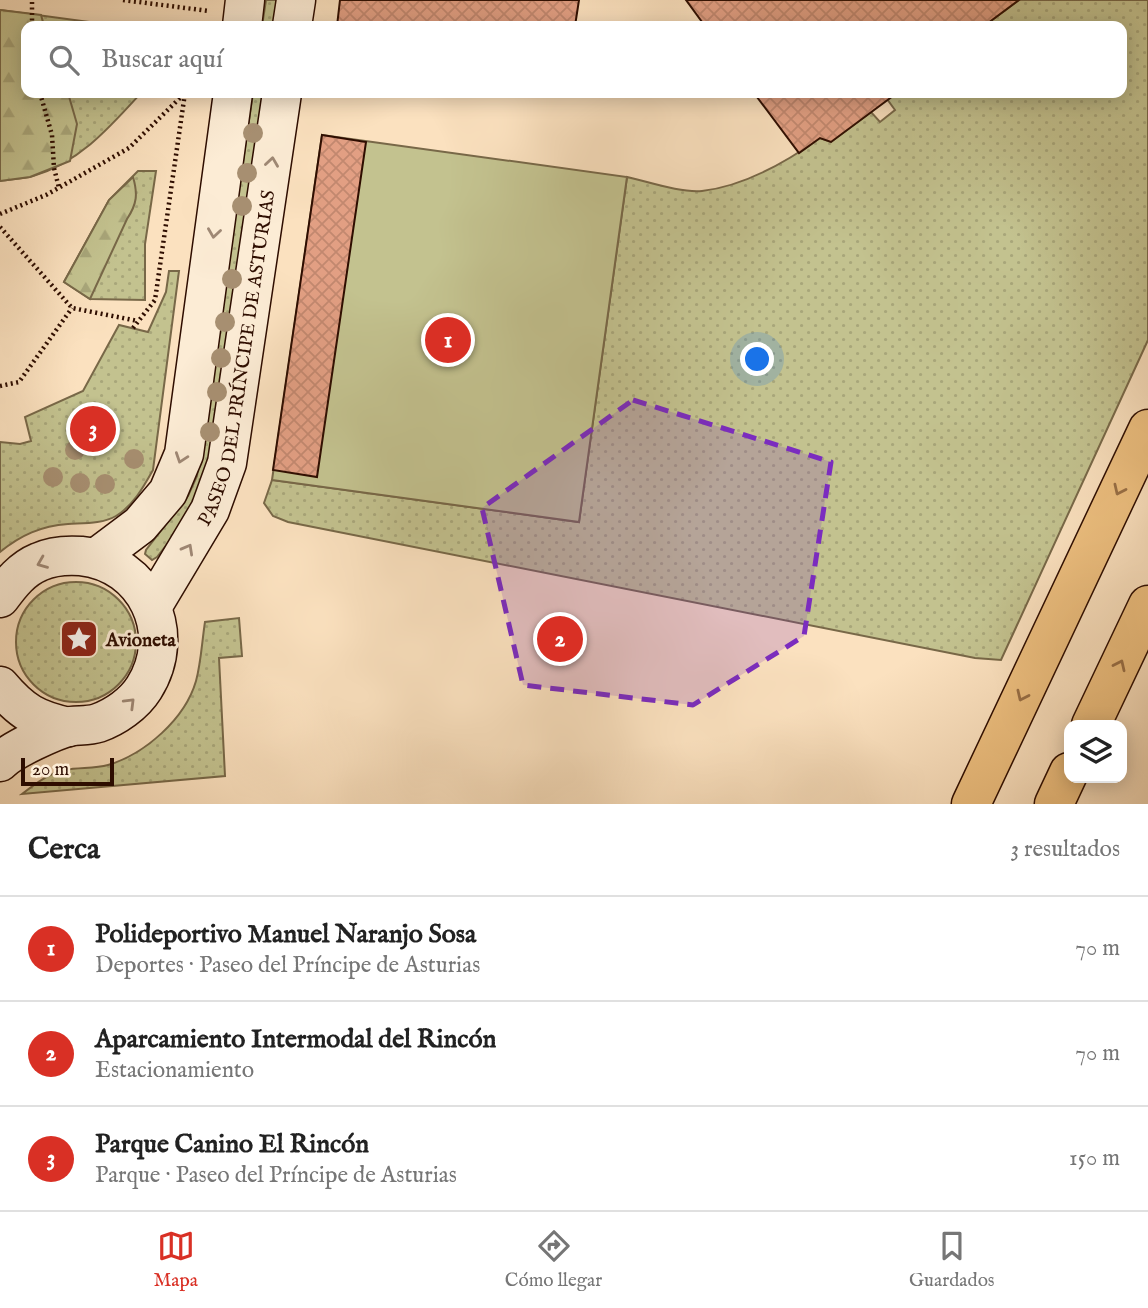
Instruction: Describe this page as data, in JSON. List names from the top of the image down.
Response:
{
  "streets": {
    "street": ["PASEO DEL PRÍNCIPE DE ASTURIAS"]
  },
  "places": {
    "place": ["Avioneta"]
  },
  "scale_bar": "20 m",
  "page": {
    "search": "Buscar aquí",
    "pins": ["1", "3", "2"],
    "scale": "20 m",
    "heading": ["Cerca", "3 resultados"],
    "list": [
      {
        "mark": "1",
        "name": "Polideportivo Manuel Naranjo Sosa",
        "note": "Deportes · Paseo del Príncipe de Asturias",
        "value": "70 m"
      },
      {
        "mark": "2",
        "name": "Aparcamiento Intermodal del Rincón",
        "note": "Estacionamiento",
        "value": "70 m"
      },
      {
        "mark": "3",
        "name": "Parque Canino El Rincón",
        "note": "Parque · Paseo del Príncipe de Asturias",
        "value": "150 m"
      }
    ],
    "nav": ["Mapa", "Cómo llegar", "Guardados"]
  }
}
